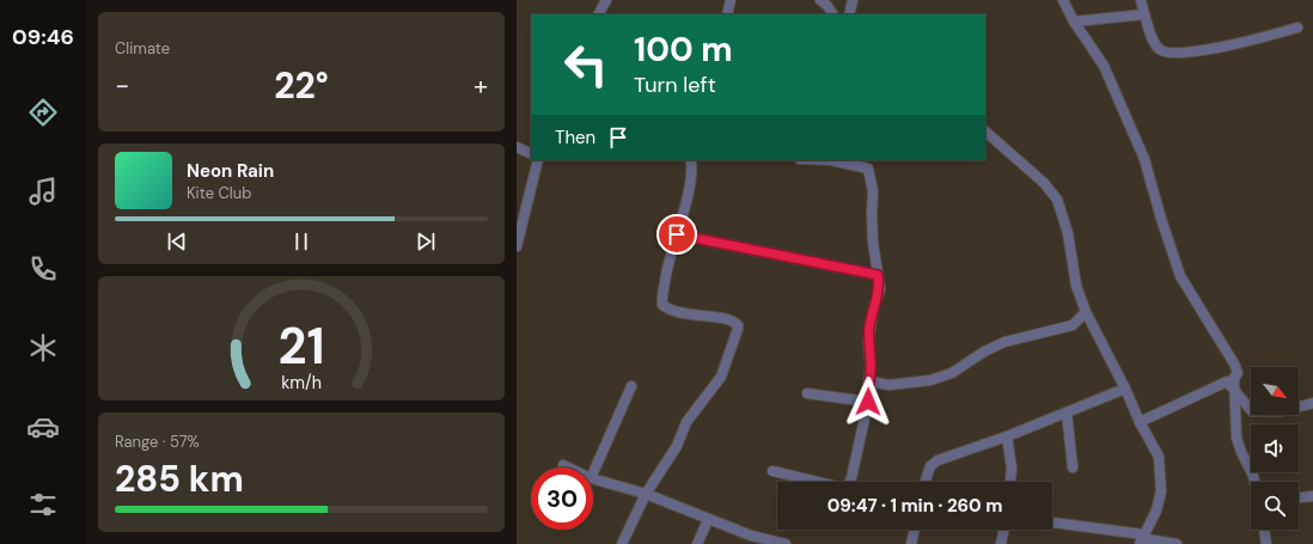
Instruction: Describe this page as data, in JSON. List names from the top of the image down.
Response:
{
  "north": "bottom right",
  "page": {
    "tabs": "09:46",
    "tile": [
      "Climate",
      ["Range · 57%", "285 km"]
    ],
    "turn": ["100 m", "Turn left"],
    "heat": ["−", "22°", "+"],
    "then": "Then",
    "song": ["Neon Rain", "Kite Club"],
    "limit": "30",
    "trip": "09:47 · 1 min · 260 m",
    "gauge": ["21", "km/h"]
  }
}
